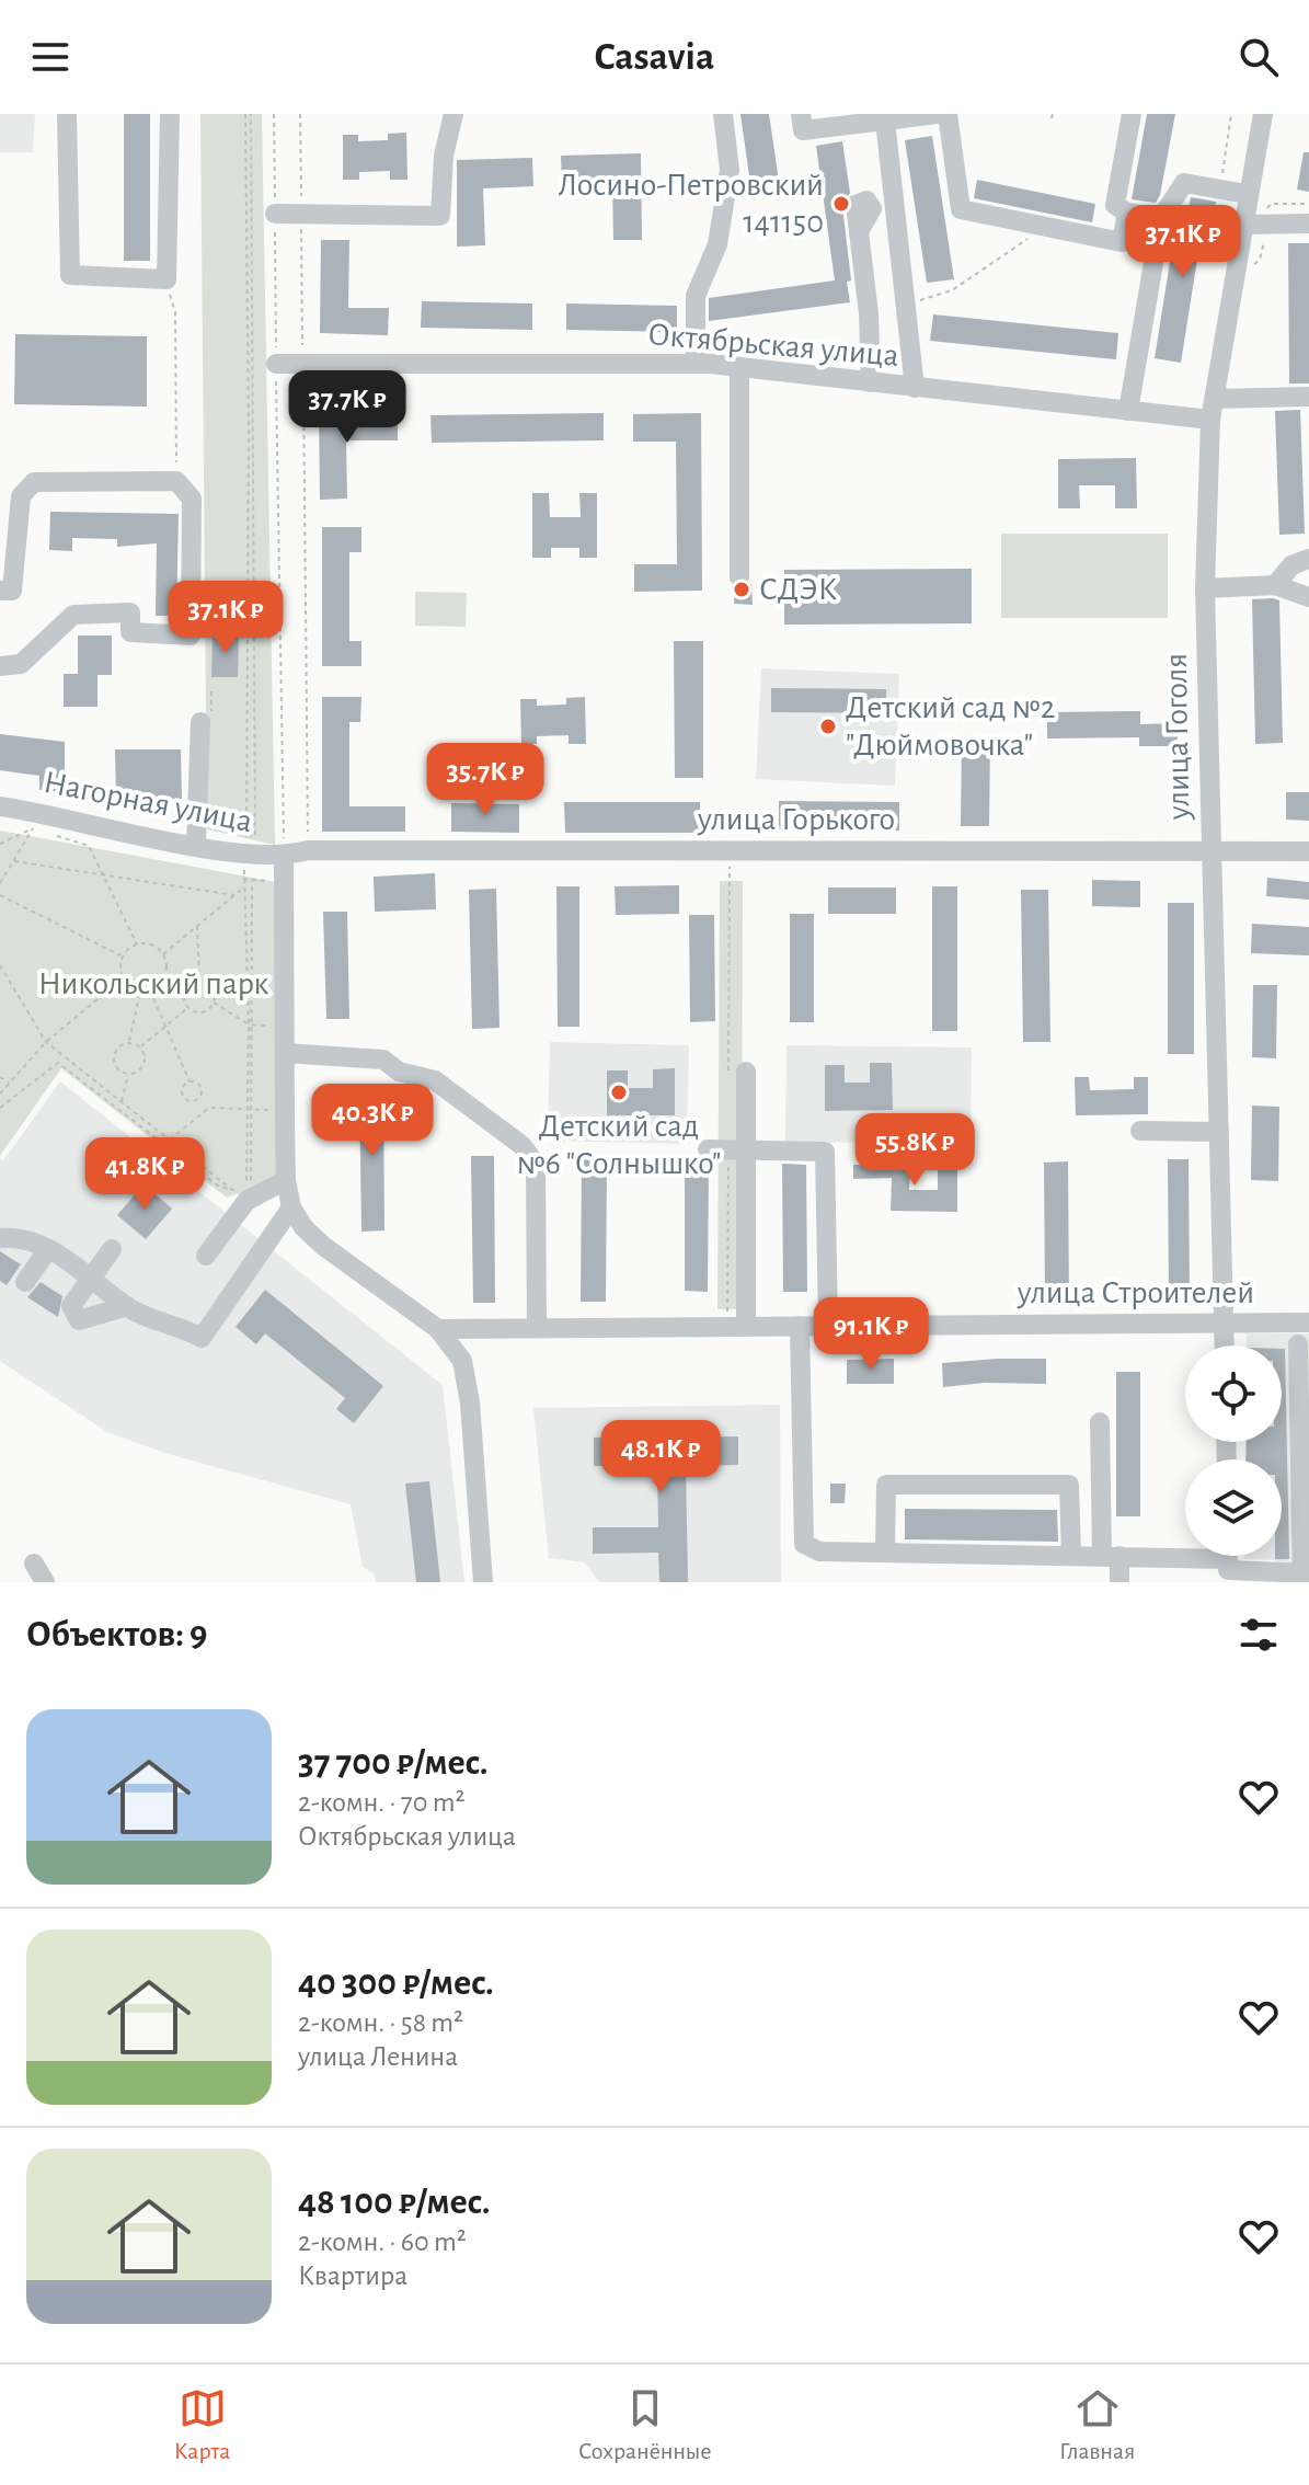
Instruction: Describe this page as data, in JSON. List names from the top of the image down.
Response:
{
  "streets": {
    "street": [
      "Октябрьская улица",
      "улица Гоголя",
      "Нагорная улица",
      "улица Горького",
      "улица Строителей"
    ]
  },
  "crossings": [
    ["Октябрьская улица", "улица Гоголя"],
    ["улица Гоголя", "улица Горького"],
    ["улица Гоголя", "улица Строителей"],
    ["Нагорная улица", "улица Горького"]
  ],
  "parks": ["Никольский парк"],
  "places": [
    "Лосино-Петровский 141150",
    "СДЭК",
    "Детский сад №2 \"Дюймовочка\"",
    "Детский сад №6 \"Солнышко\""
  ],
  "page": {
    "header": "Casavia",
    "price": [
      "37.1K ₽",
      "37.7K ₽",
      "37.1K ₽",
      "35.7K ₽",
      "40.3K ₽",
      "55.8K ₽",
      "41.8K ₽",
      "91.1K ₽",
      "48.1K ₽"
    ],
    "heading": "Объектов: 9",
    "list": [
      {
        "name": "37 700 ₽/мес.",
        "note": "2-комн. · 70 m² · Октябрьская улица"
      },
      {
        "name": "40 300 ₽/мес.",
        "note": "2-комн. · 58 m² · улица Ленина"
      },
      {
        "name": "48 100 ₽/мес.",
        "note": "2-комн. · 60 m² · Квартира"
      }
    ],
    "tabs": ["Карта", "Сохранённые", "Главная"]
  }
}
